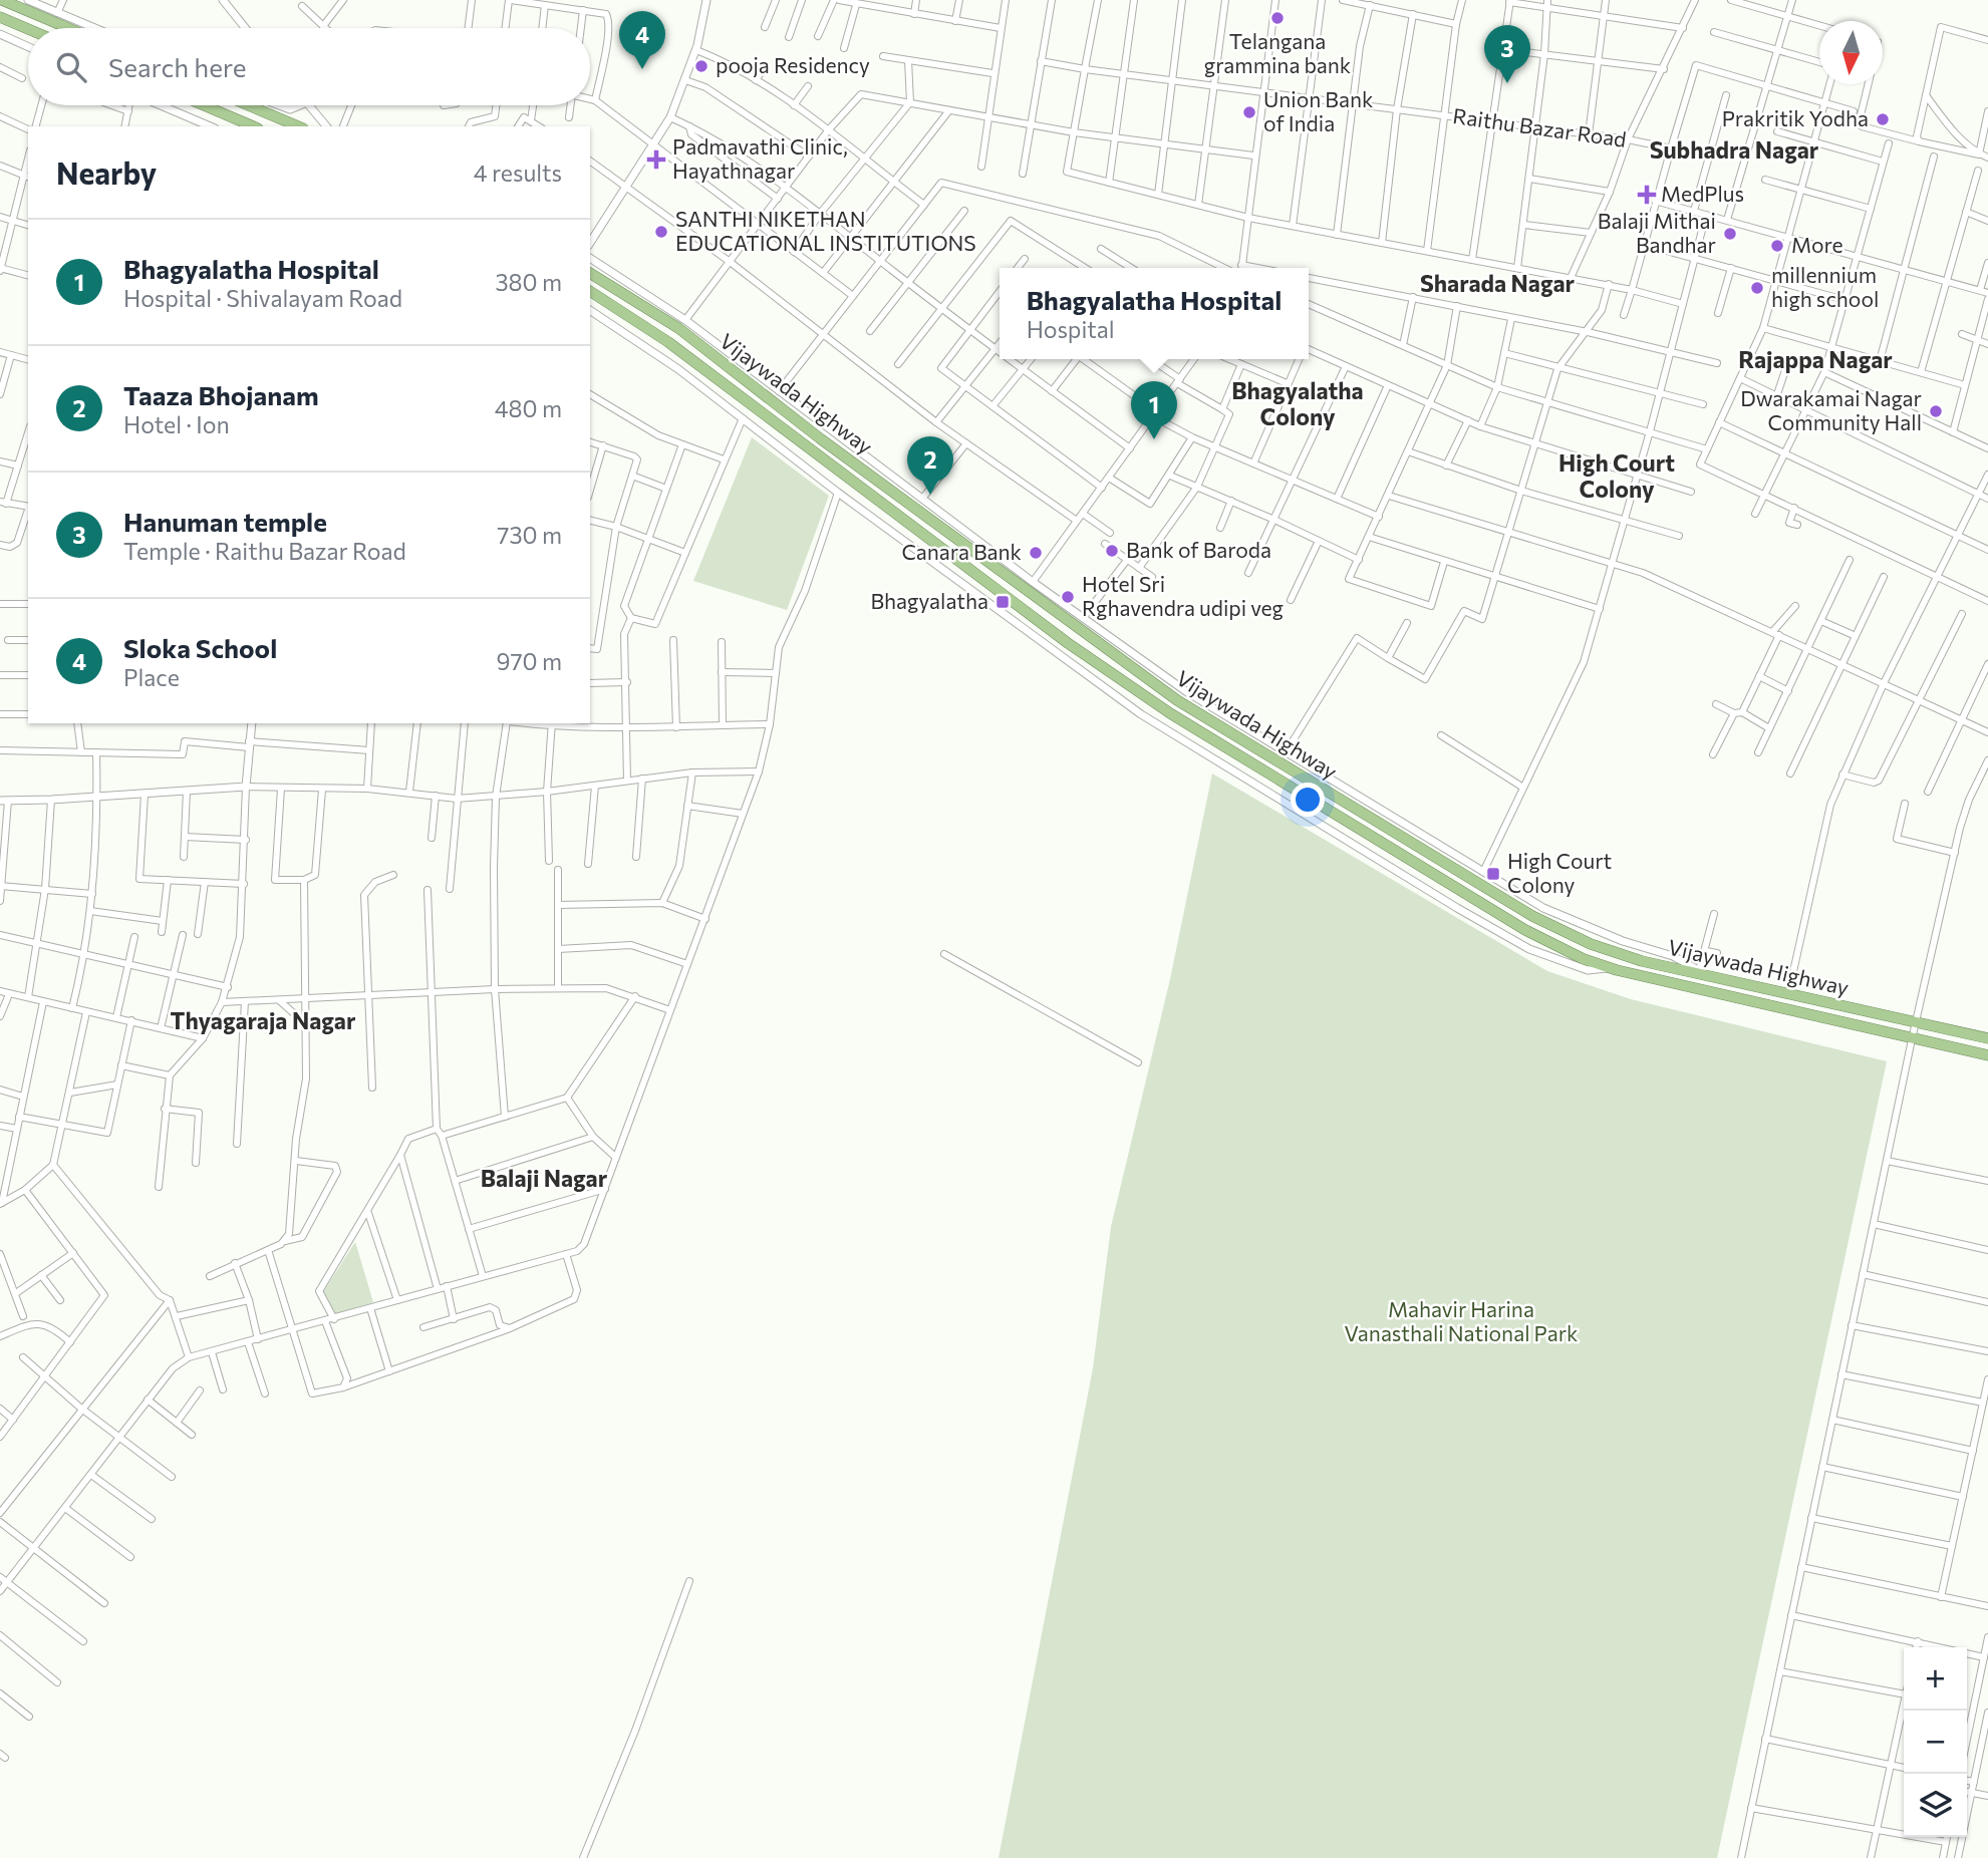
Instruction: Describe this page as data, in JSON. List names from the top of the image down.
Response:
{
  "streets": {
    "highway": ["Vijaywada Highway"],
    "street": ["Raithu Bazar Road"]
  },
  "districts": [
    "Subhadra Nagar",
    "Sharada Nagar",
    "Rajappa Nagar",
    "Bhagyalatha Colony",
    "High Court Colony",
    "Thyagaraja Nagar",
    "Balaji Nagar"
  ],
  "parks": ["Mahavir Harina Vanasthali National Park"],
  "places": {
    "other": [
      "Telangana grammina bank",
      "pooja Residency",
      "Union Bank of India",
      "Prakritik Yodha",
      "SANTHI NIKETHAN EDUCATIONAL INSTITUTIONS",
      "Balaji Mithai Bandhar",
      "More",
      "millennium high school",
      "Dwarakamai Nagar Community Hall",
      "Bank of Baroda",
      "Canara Bank",
      "Hotel Sri Rghavendra udipi veg"
    ],
    "health": ["Padmavathi Clinic, Hayathnagar", "MedPlus"],
    "transit": ["Bhagyalatha", "High Court Colony"]
  },
  "north": "bottom",
  "page": {
    "pins": [
      "4",
      "3",
      "1",
      "2"
    ],
    "search": "Search here",
    "heading": ["Nearby", "4 results"],
    "list": [
      {
        "mark": "1",
        "name": "Bhagyalatha Hospital",
        "note": "Hospital · Shivalayam Road",
        "value": "380 m"
      },
      {
        "mark": "2",
        "name": "Taaza Bhojanam",
        "note": "Hotel · Ion",
        "value": "480 m"
      },
      {
        "mark": "3",
        "name": "Hanuman temple",
        "note": "Temple · Raithu Bazar Road",
        "value": "730 m"
      },
      {
        "mark": "4",
        "name": "Sloka School",
        "note": "Place",
        "value": "970 m"
      }
    ],
    "popup": ["Bhagyalatha Hospital", "Hospital"],
    "map_buttons": ["+", "−"]
  }
}
